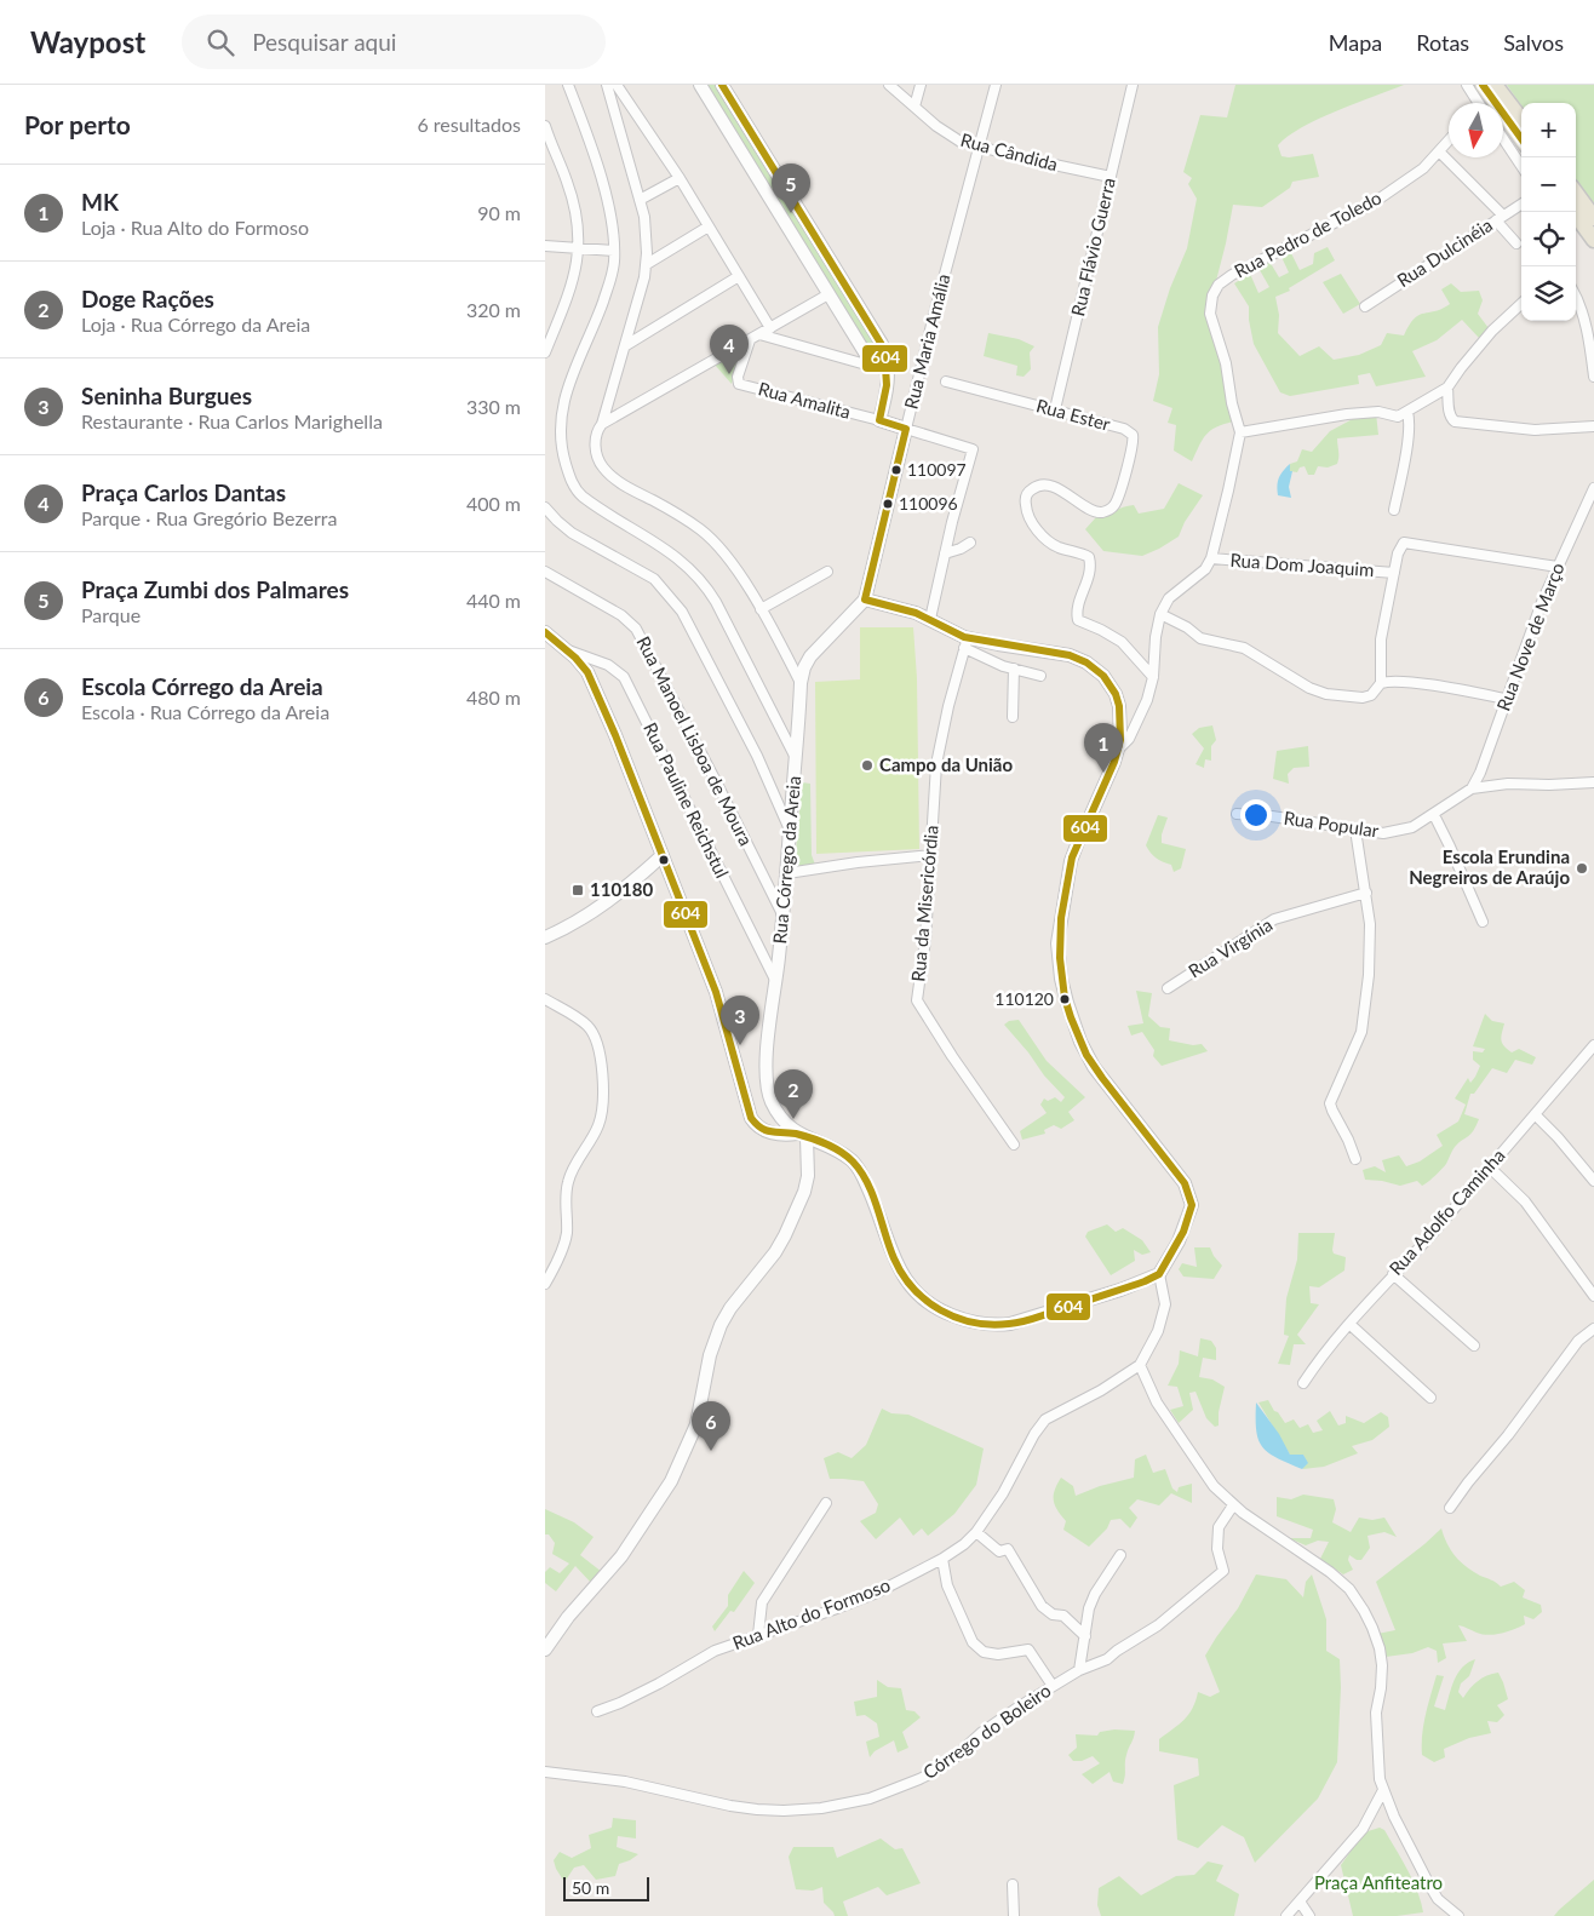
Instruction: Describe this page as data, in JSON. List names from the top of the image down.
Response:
{
  "streets": {
    "street": [
      "Rua Cândida",
      "Rua Pedro de Toledo",
      "Rua Flávio Guerra",
      "Rua Dulcinéia",
      "Rua Maria Amália",
      "Rua Amalita",
      "Rua Ester",
      "Rua Dom Joaquim",
      "Rua Nove de Março",
      "Rua Manoel Lisboa de Moura",
      "Rua Pauline Reichstul",
      "Rua Popular",
      "Rua Córrego da Areia",
      "Rua da Misericórdia",
      "Rua Virgínia",
      "Rua Adolfo Caminha",
      "Rua Alto do Formoso",
      "Córrego do Boleiro"
    ]
  },
  "crossings": [
    ["Rua Cândida", "Rua Flávio Guerra"],
    ["Rua Cândida", "Rua Maria Amália"],
    ["Rua Flávio Guerra", "Rua Ester"],
    ["Rua Maria Amália", "Rua Amalita"],
    ["Rua Maria Amália", "Rua Córrego da Areia"],
    ["Rua Nove de Março", "Rua Popular"],
    ["Rua Manoel Lisboa de Moura", "Rua Córrego da Areia"],
    ["Rua Pauline Reichstul", "Rua Córrego da Areia"]
  ],
  "parks": ["Praça Anfiteatro"],
  "places": {
    "other": [
      "110097",
      "110096",
      "Campo da União",
      "Escola Erundina Negreiros de Araújo",
      "110120"
    ],
    "transit": ["110180"]
  },
  "lines": ["transit line 604"],
  "scale_bar": "50 m",
  "north": "bottom",
  "page": {
    "header": "Waypost",
    "search": "Pesquisar aqui",
    "nav": ["Mapa", "Rotas", "Salvos"],
    "heading": ["Por perto", "6 resultados"],
    "map_buttons": ["+", "−"],
    "list": [
      {
        "mark": "1",
        "name": "MK",
        "note": "Loja · Rua Alto do Formoso",
        "value": "90 m"
      },
      {
        "mark": "2",
        "name": "Doge Rações",
        "note": "Loja · Rua Córrego da Areia",
        "value": "320 m"
      },
      {
        "mark": "3",
        "name": "Seninha Burgues",
        "note": "Restaurante · Rua Carlos Marighella",
        "value": "330 m"
      },
      {
        "mark": "4",
        "name": "Praça Carlos Dantas",
        "note": "Parque · Rua Gregório Bezerra",
        "value": "400 m"
      },
      {
        "mark": "5",
        "name": "Praça Zumbi dos Palmares",
        "note": "Parque",
        "value": "440 m"
      },
      {
        "mark": "6",
        "name": "Escola Córrego da Areia",
        "note": "Escola · Rua Córrego da Areia",
        "value": "480 m"
      }
    ],
    "pins": [
      "5",
      "4",
      "1",
      "3",
      "2",
      "6"
    ],
    "scale": "50 m"
  }
}
